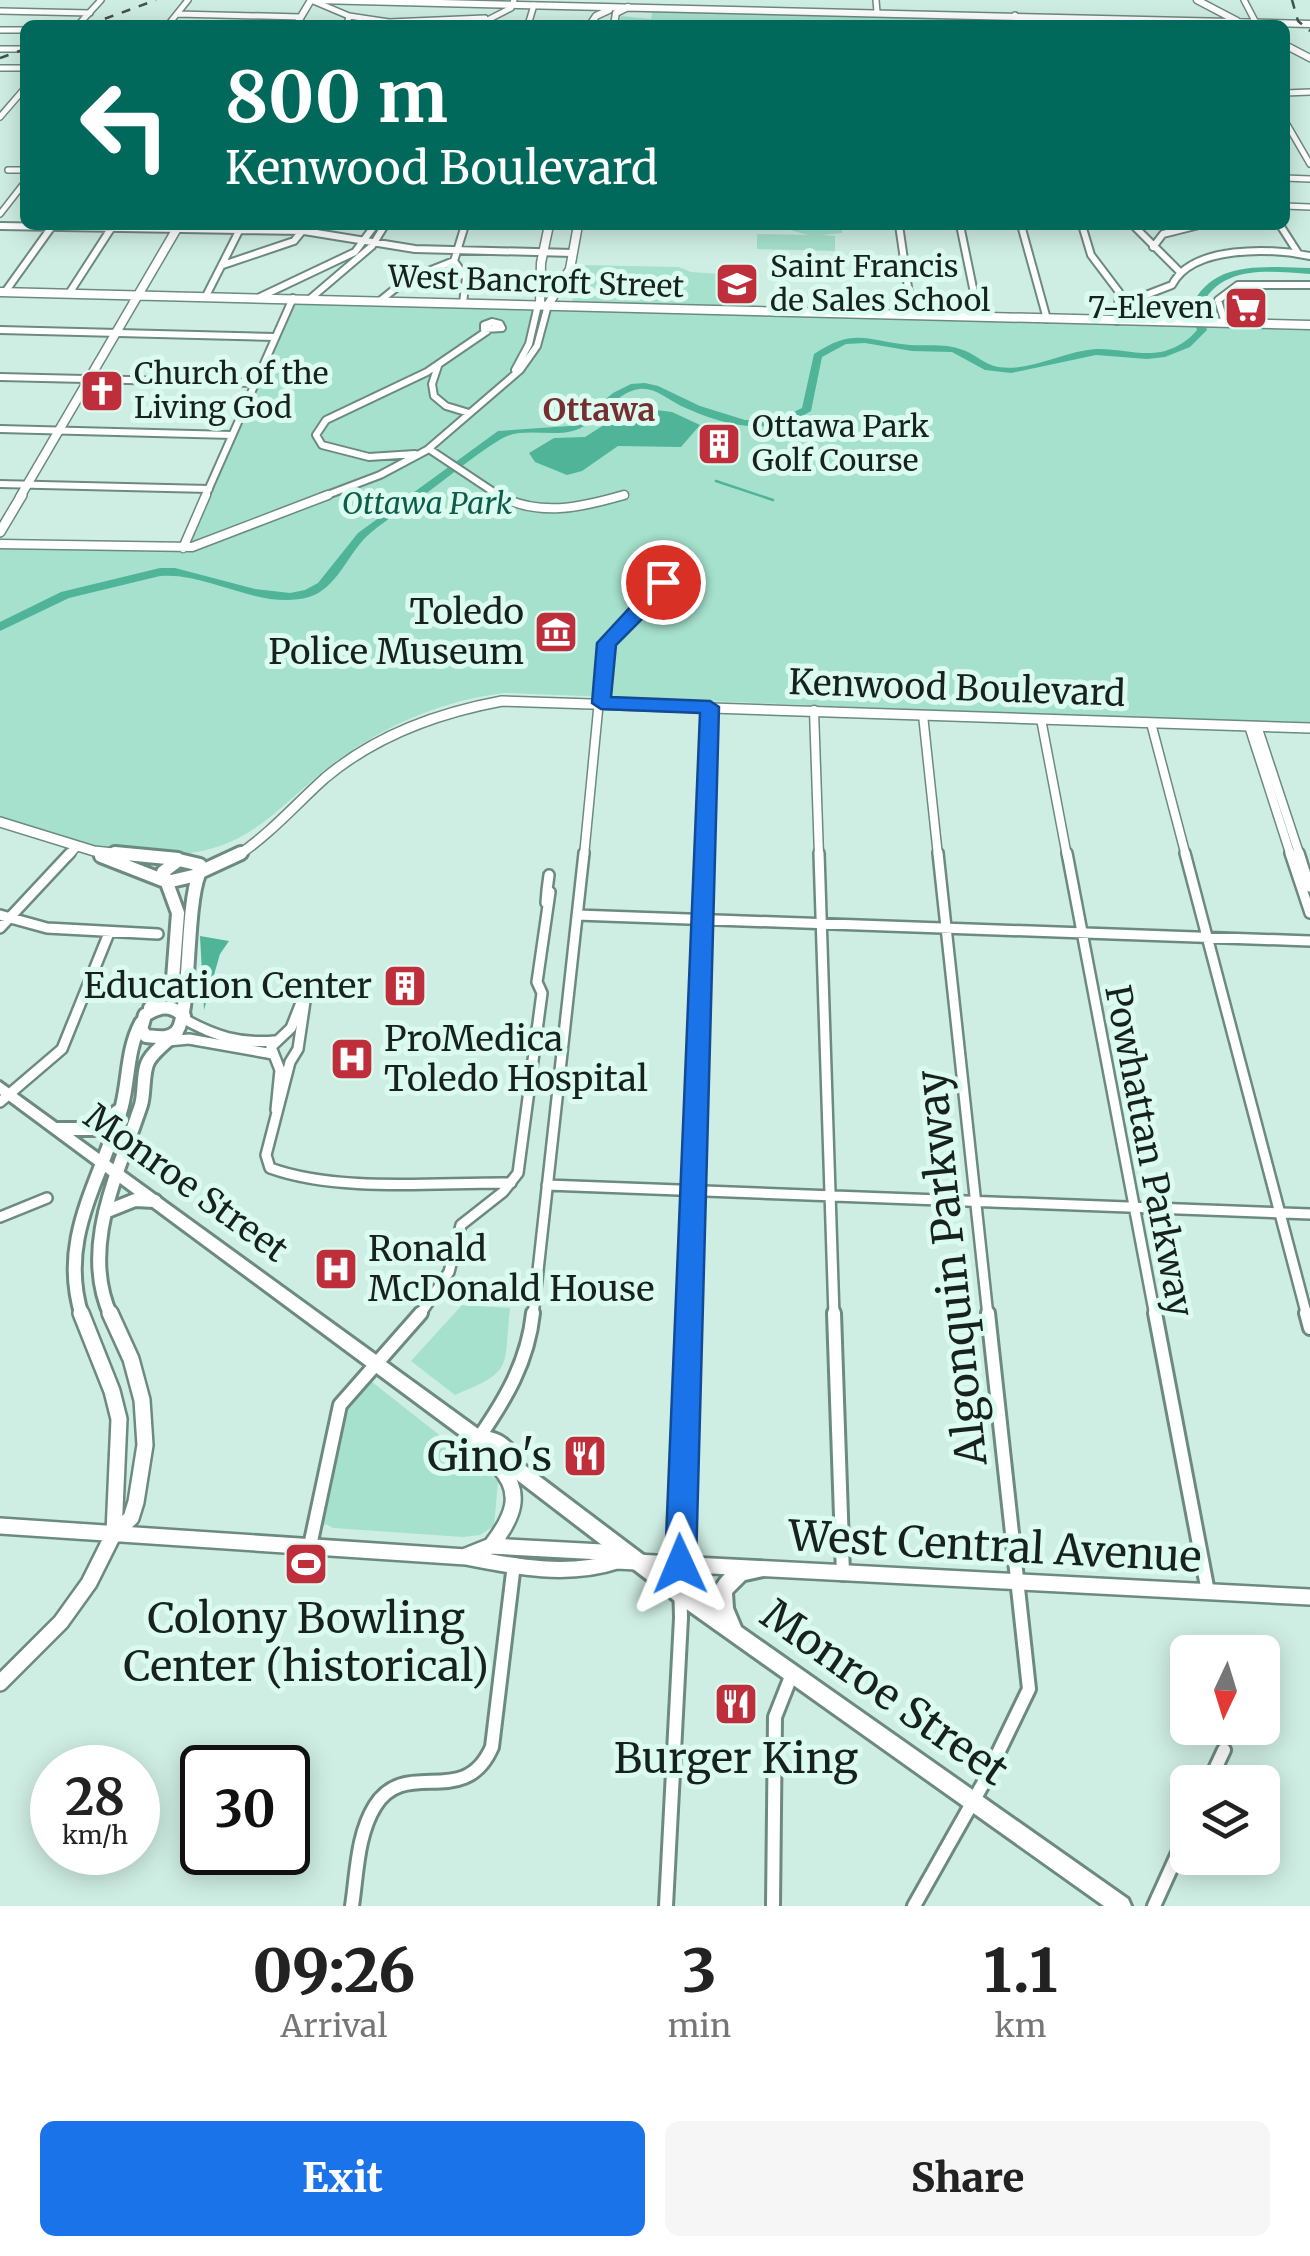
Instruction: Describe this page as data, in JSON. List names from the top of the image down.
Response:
{
  "streets": {
    "main road": [
      "West Bancroft Street",
      "Kenwood Boulevard",
      "Monroe Street",
      "West Central Avenue"
    ],
    "street": ["Powhattan Parkway", "Algonquin Parkway"]
  },
  "crossings": [
    ["Kenwood Boulevard", "Powhattan Parkway"],
    ["Kenwood Boulevard", "Algonquin Parkway"],
    ["Powhattan Parkway", "West Central Avenue"],
    ["Monroe Street", "Algonquin Parkway"],
    ["Monroe Street", "West Central Avenue"],
    ["Algonquin Parkway", "West Central Avenue"]
  ],
  "districts": ["Ottawa"],
  "parks": ["Ottawa Park"],
  "places": {
    "school or university": ["Saint Francis de Sales School"],
    "supermarket": ["7-Eleven"],
    "church": ["Church of the Living God"],
    "building": ["Ottawa Park Golf Course", "Education Center"],
    "museum": ["Toledo Police Museum"],
    "hospital": ["ProMedica Toledo Hospital", "Ronald McDonald House"],
    "restaurant": ["Gino's", "Burger King"],
    "sports": ["Colony Bowling Center (historical)"]
  },
  "north": "bottom",
  "page": {
    "turn": ["800 m", "Kenwood Boulevard"],
    "speed": "28 km/h",
    "limit": "30",
    "eta": [
      "09:26",
      "Arrival",
      "3",
      "min",
      "1.1",
      "km"
    ],
    "buttons": ["Exit", "Share"]
  }
}
